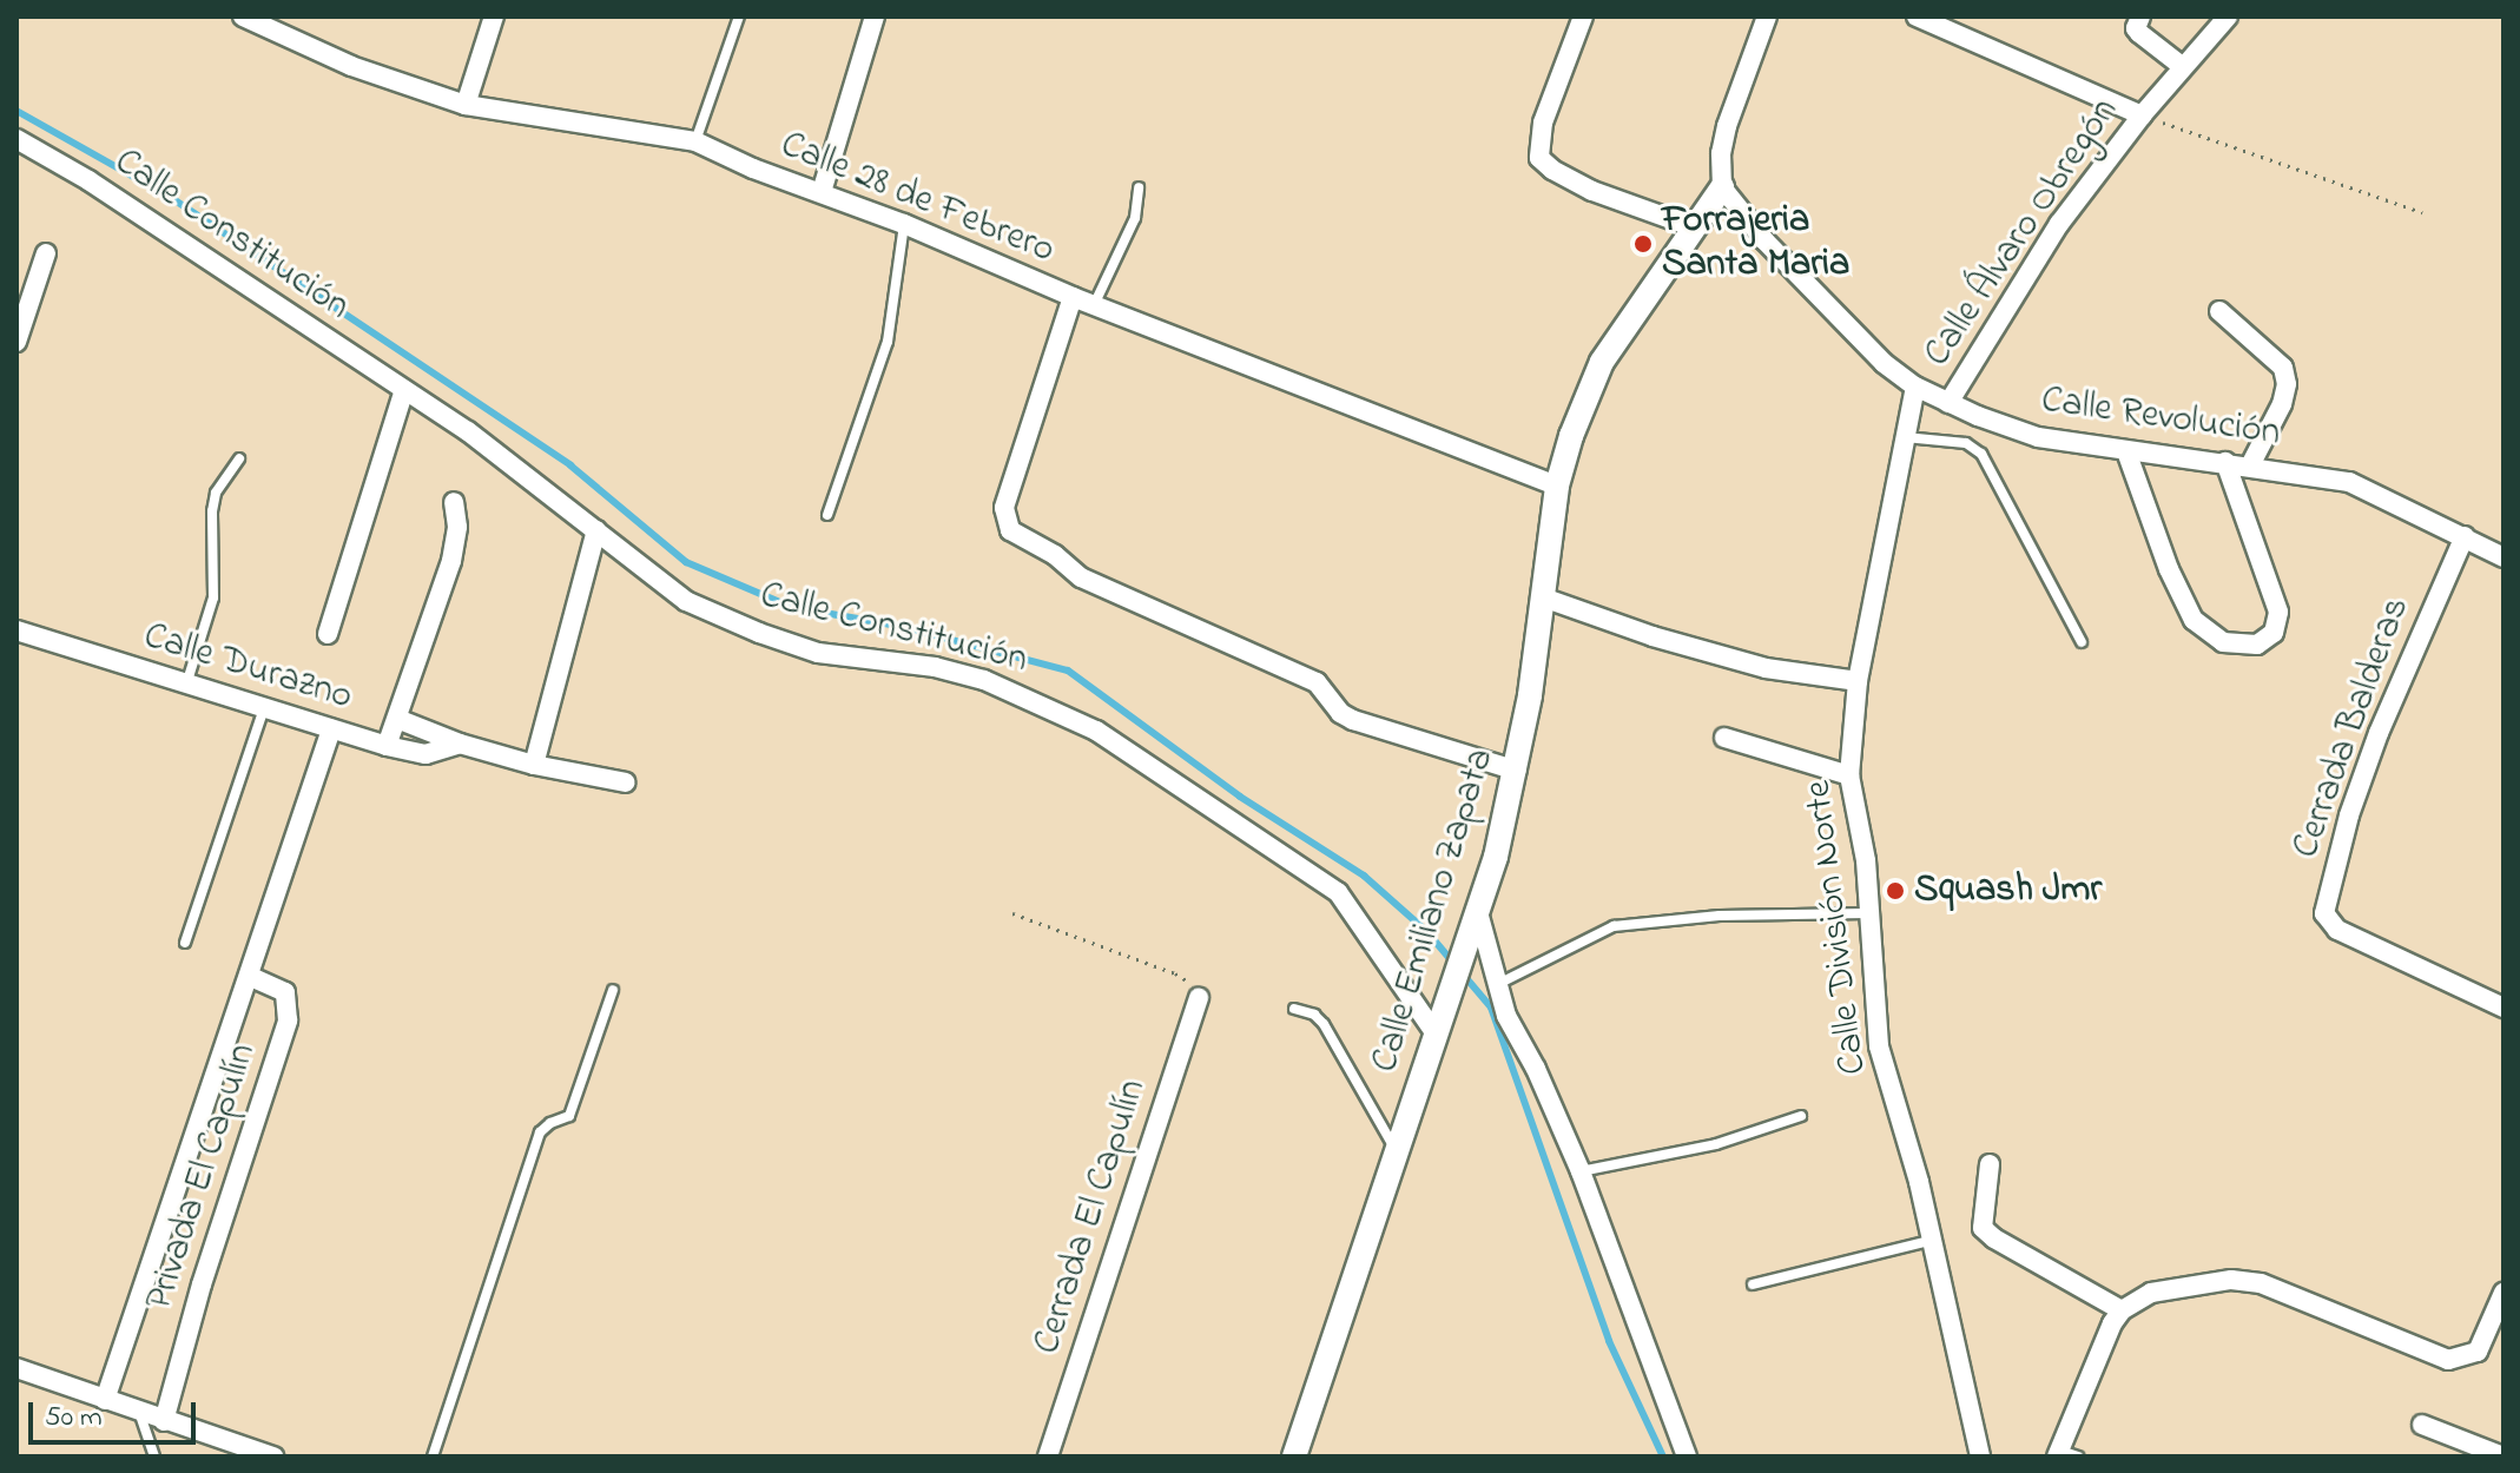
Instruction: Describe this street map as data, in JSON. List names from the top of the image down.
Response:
{
  "streets": {
    "street": [
      "Calle 28 de Febrero",
      "Calle Álvaro Obregón",
      "Calle Constitución",
      "Calle Revolución",
      "Calle Durazno",
      "Cerrada Balderas",
      "Calle Emiliano Zapata",
      "Calle División Norte",
      "Privada El Capulín",
      "Cerrada El Capulín"
    ]
  },
  "crossings": [
    ["Calle 28 de Febrero", "Calle Emiliano Zapata"],
    ["Calle Álvaro Obregón", "Calle Revolución"],
    ["Calle Constitución", "Calle Emiliano Zapata"],
    ["Calle Revolución", "Cerrada Balderas"],
    ["Calle Revolución", "Calle Emiliano Zapata"],
    ["Calle Revolución", "Calle División Norte"]
  ],
  "places": ["Forrajeria Santa Maria", "Squash Jmr"],
  "scale_bar": "50 m"
}
